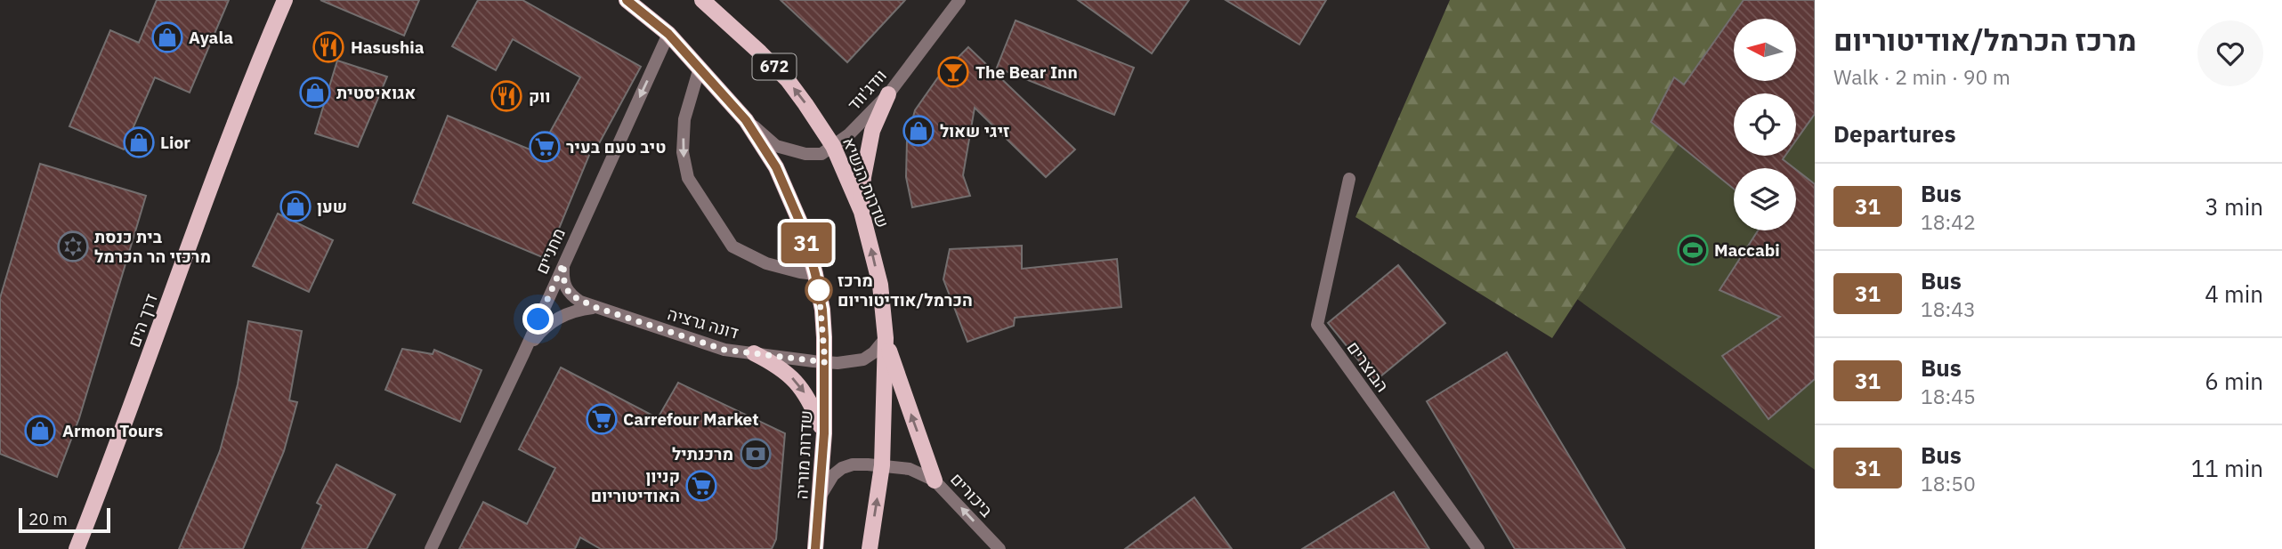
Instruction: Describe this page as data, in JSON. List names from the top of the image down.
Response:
{
  "streets": {
    "main road": [
      "672",
      "שדרות הנשיא",
      "דרך הים",
      "שדרות מוריה"
    ],
    "street": [
      "וודג'ווד",
      "מחניים",
      "דונה גרציה",
      "הבוצרים",
      "ביכורים"
    ]
  },
  "crossings": [
    ["672", "שדרות הנשיא"],
    ["672", "ביכורים"],
    ["וודג'ווד", "שדרות הנשיא"],
    ["שדרות הנשיא", "דונה גרציה"],
    ["שדרות הנשיא", "ביכורים"],
    ["מחניים", "דונה גרציה"],
    ["דונה גרציה", "שדרות מוריה"],
    ["שדרות מוריה", "ביכורים"]
  ],
  "one_way": ["מחניים", "ביכורים"],
  "places": {
    "shop": [
      "Ayala",
      "אגואיסטית",
      "זיגי שאול",
      "Lior",
      "שען",
      "Armon Tours"
    ],
    "restaurant": ["Hasushia", "ווק"],
    "bar": ["The Bear Inn"],
    "supermarket": ["טיב טעם בעיר", "Carrefour Market", "קניון האודיטוריום"],
    "synagogue": ["בית כנסת מרכזי הר הכרמל"],
    "sports": ["Maccabi"],
    "other": ["מרכז הכרמל/אודיטוריום"],
    "bank": ["מרכנתיל"]
  },
  "lines": ["bus line 31"],
  "scale_bar": "20 m",
  "north": "left",
  "page": {
    "on_map": "31",
    "heading": [
      ["מרכז הכרמל/אודיטוריום", "Walk · 2 min · 90 m"],
      "Departures"
    ],
    "list": [
      {
        "mark": "31",
        "name": "Bus",
        "note": "18:42",
        "value": "3 min"
      },
      {
        "mark": "31",
        "name": "Bus",
        "note": "18:43",
        "value": "4 min"
      },
      {
        "mark": "31",
        "name": "Bus",
        "note": "18:45",
        "value": "6 min"
      },
      {
        "mark": "31",
        "name": "Bus",
        "note": "18:50",
        "value": "11 min"
      }
    ],
    "scale": "20 m"
  }
}
